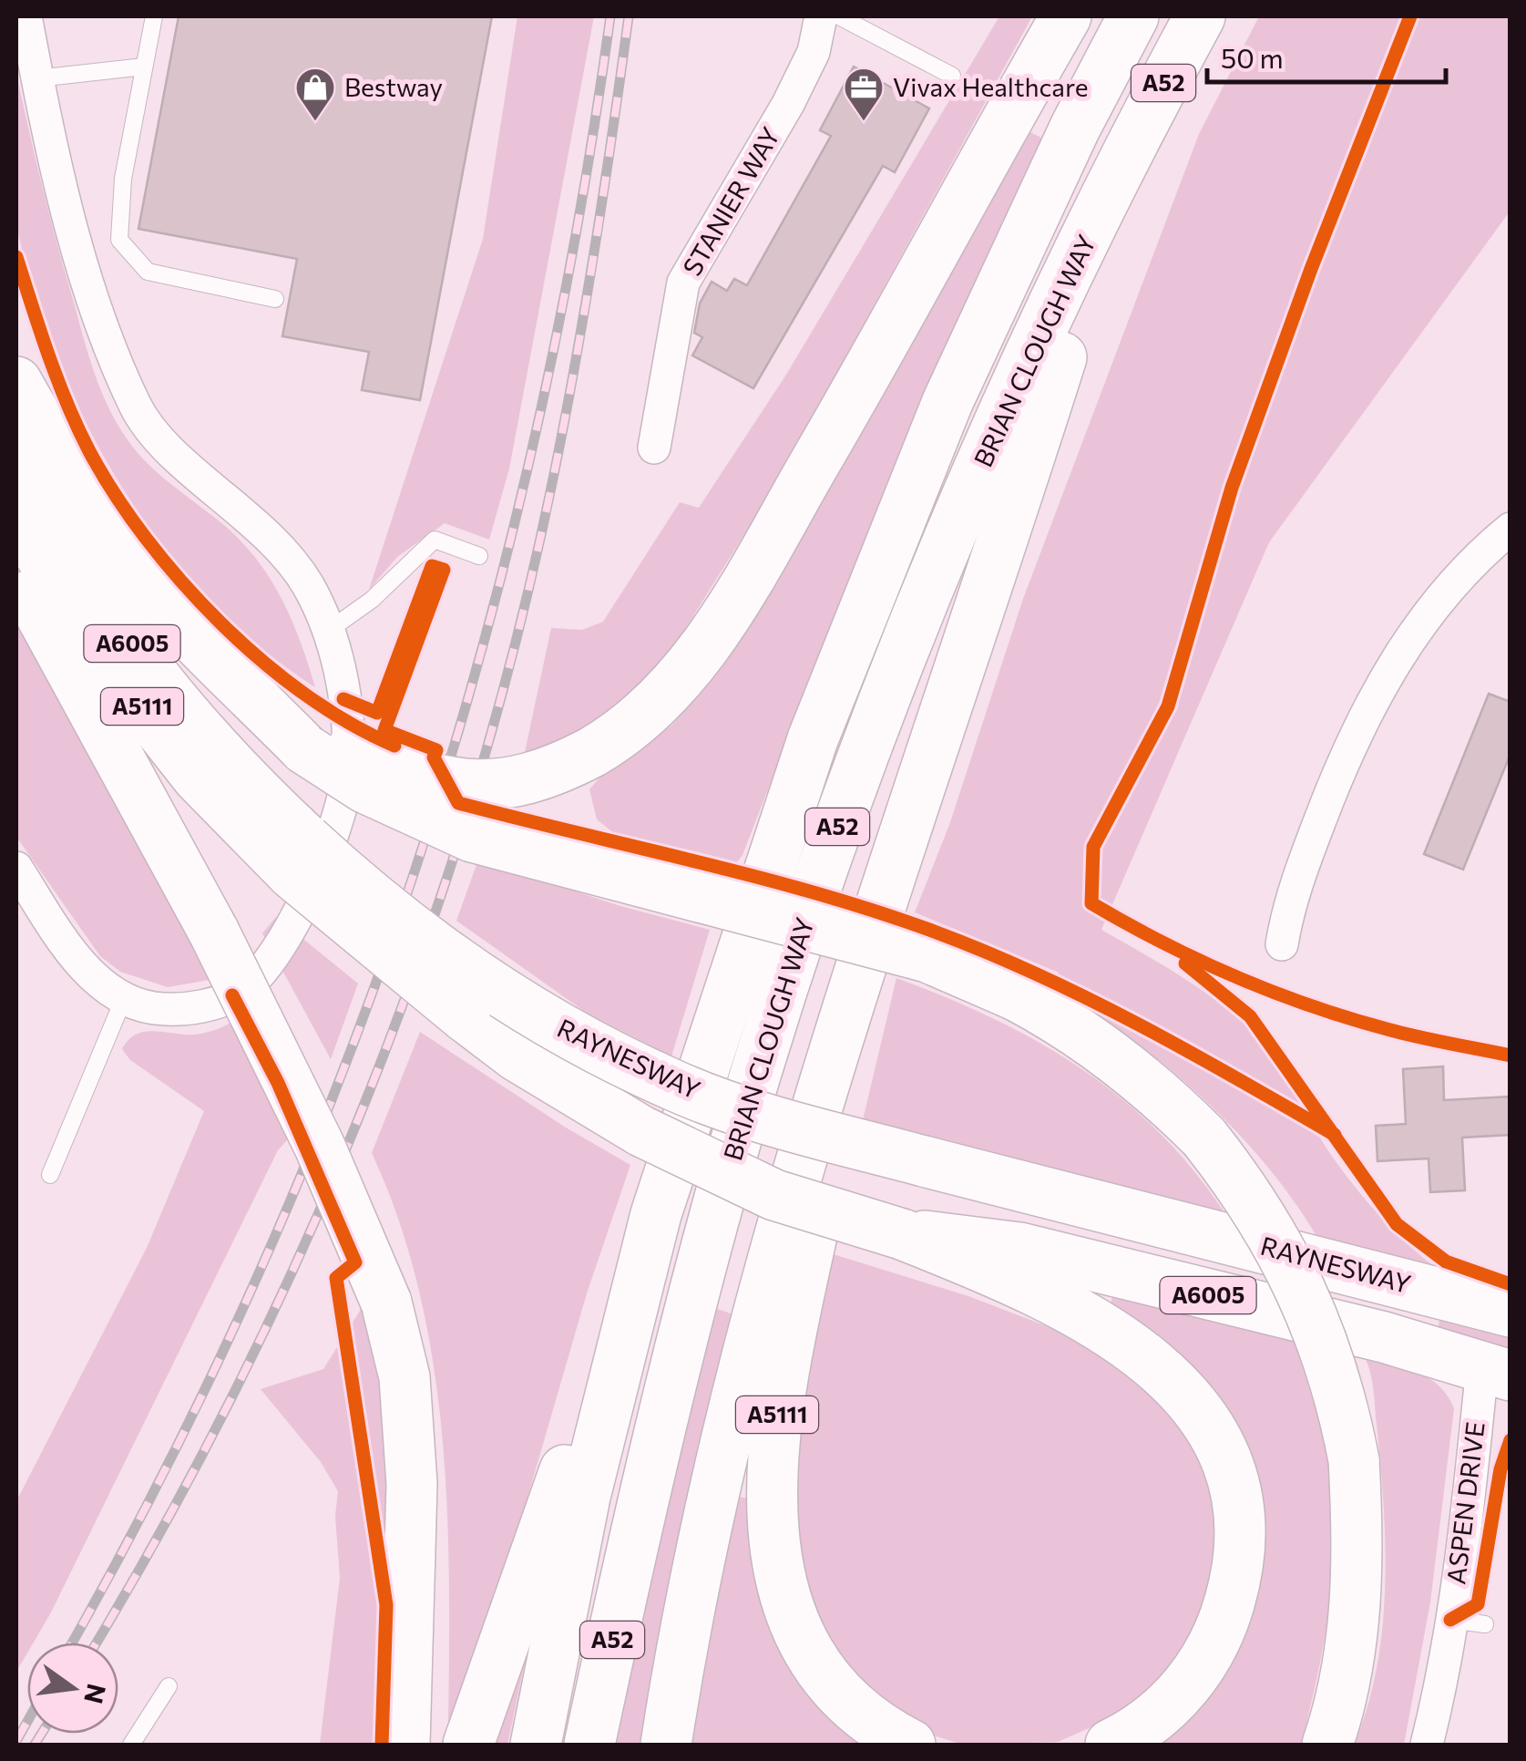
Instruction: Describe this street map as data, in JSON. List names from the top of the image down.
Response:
{
  "streets": {
    "main road": [
      "A52",
      "BRIAN CLOUGH WAY",
      "A6005",
      "A5111",
      "RAYNESWAY"
    ],
    "street": ["STANIER WAY", "ASPEN DRIVE"]
  },
  "crossings": [
    ["A5111", "RAYNESWAY"],
    ["RAYNESWAY", "ASPEN DRIVE"]
  ],
  "places": {
    "shop": ["Bestway"],
    "office": ["Vivax Healthcare"]
  },
  "scale_bar": "50 m",
  "north": "right"
}
